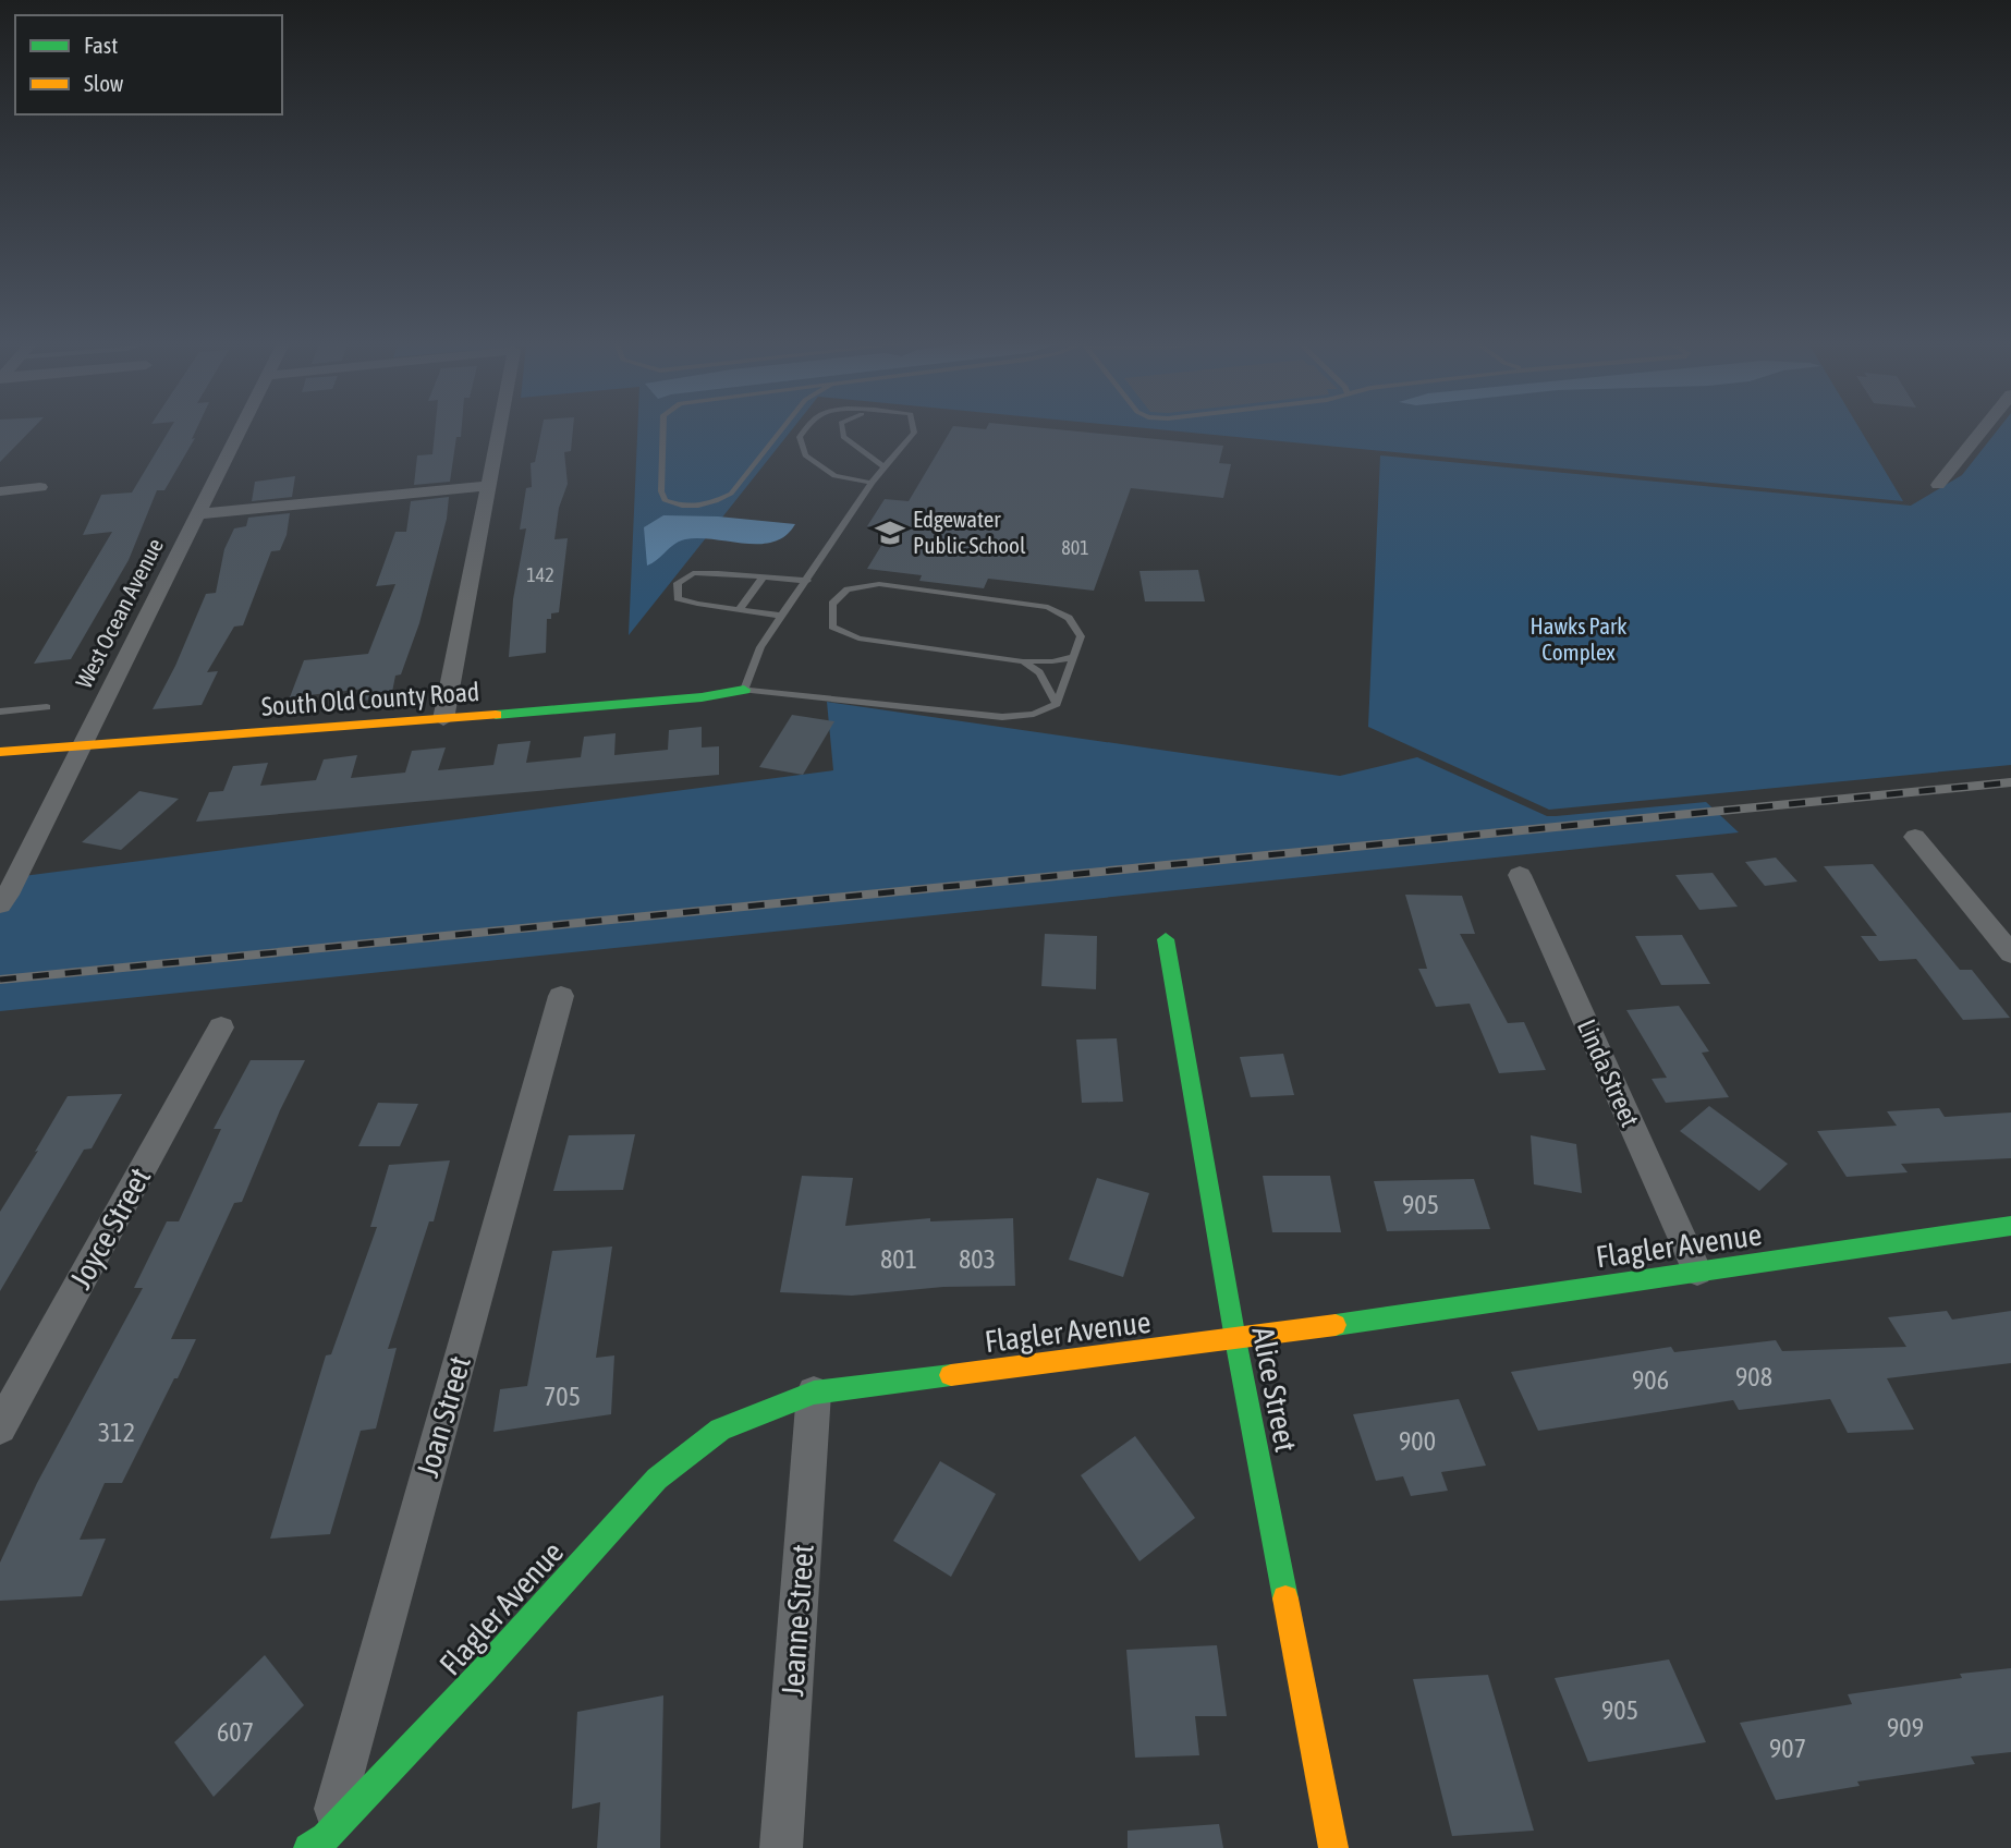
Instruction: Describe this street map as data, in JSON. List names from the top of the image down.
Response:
{
  "streets": {
    "street": [
      "West Ocean Avenue",
      "South Old County Road",
      "Linda Street",
      "Joyce Street",
      "Flagler Avenue",
      "Alice Street",
      "Joan Street",
      "Jeanne Street"
    ]
  },
  "crossings": [
    ["West Ocean Avenue", "South Old County Road"],
    ["Linda Street", "Flagler Avenue"],
    ["Flagler Avenue", "Alice Street"],
    ["Flagler Avenue", "Joan Street"],
    ["Flagler Avenue", "Jeanne Street"]
  ],
  "parks": ["Hawks Park Complex"],
  "places": {
    "school or university": ["Edgewater Public School"]
  },
  "house_numbers": [
    "801",
    "142",
    "905",
    "801",
    "803",
    "908",
    "906",
    "705",
    "312",
    "900",
    "905",
    "909",
    "607",
    "907"
  ],
  "legend": ["Fast", "Slow"]
}
